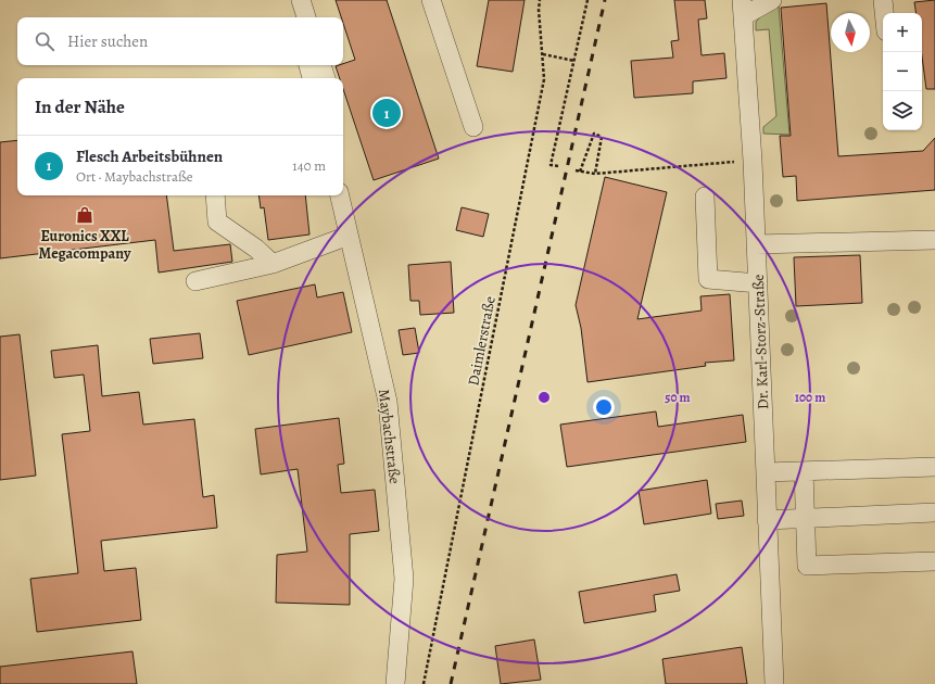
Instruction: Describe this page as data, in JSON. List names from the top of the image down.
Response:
{
  "streets": {
    "street": ["Dr. Karl-Storz-Straße", "Maybachstraße"],
    "path": ["Daimlerstraße"]
  },
  "places": {
    "shop": ["Euronics XXL Megacompany"]
  },
  "north": "bottom",
  "page": {
    "map_buttons": ["+", "−"],
    "search": "Hier suchen",
    "heading": "In der Nähe",
    "pins": "1",
    "list": [
      {
        "mark": "1",
        "name": "Flesch Arbeitsbühnen",
        "note": "Ort · Maybachstraße",
        "value": "140 m"
      }
    ]
  },
  "rings": ["50 m", "100 m"]
}
